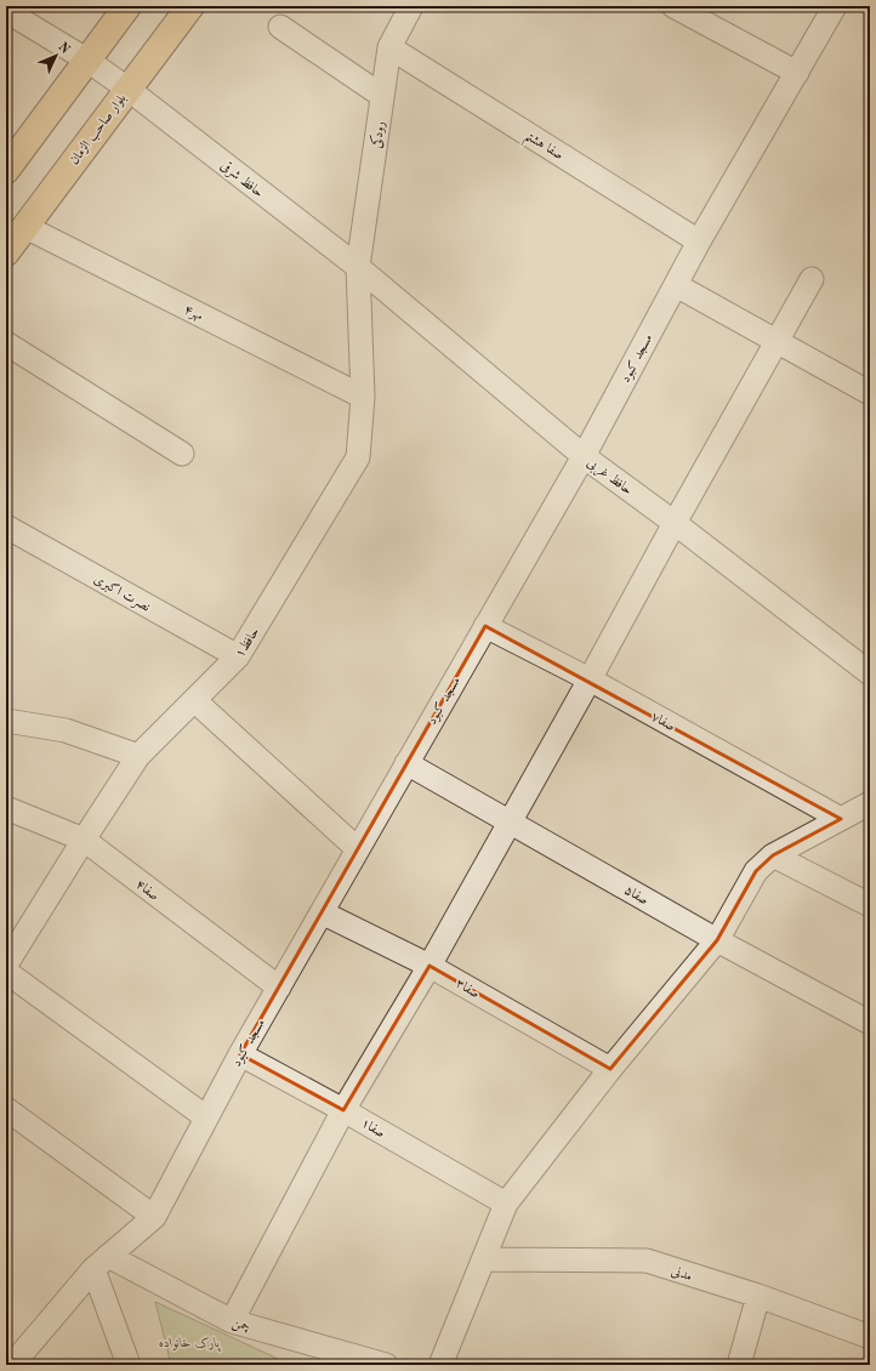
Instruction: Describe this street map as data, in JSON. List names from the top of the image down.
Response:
{
  "streets": {
    "main road": ["بلوار صاحب الزمان"],
    "street": [
      "رودکی",
      "صفا هشتم",
      "حافظ شرقی",
      "مهر۴",
      "مسجد کبود",
      "حافظ غربی",
      "نصرت اکبری",
      "حافظ۱",
      "صفا۷",
      "صفا۴",
      "صفا۵",
      "صفا۳",
      "صفا۱",
      "مدنی",
      "چمن"
    ]
  },
  "crossings": [
    ["بلوار صاحب الزمان", "حافظ شرقی"],
    ["بلوار صاحب الزمان", "مهر۴"],
    ["رودکی", "صفا هشتم"],
    ["رودکی", "حافظ شرقی"],
    ["رودکی", "حافظ غربی"],
    ["رودکی", "حافظ۱"],
    ["صفا هشتم", "مسجد کبود"],
    ["حافظ شرقی", "حافظ غربی"],
    ["حافظ شرقی", "حافظ۱"],
    ["مهر۴", "حافظ۱"],
    ["مسجد کبود", "حافظ غربی"],
    ["مسجد کبود", "صفا۷"],
    ["مسجد کبود", "صفا۴"],
    ["مسجد کبود", "صفا۵"],
    ["مسجد کبود", "صفا۳"],
    ["مسجد کبود", "صفا۱"],
    ["مسجد کبود", "چمن"],
    ["حافظ غربی", "حافظ۱"],
    ["نصرت اکبری", "حافظ۱"],
    ["حافظ۱", "صفا۴"]
  ],
  "parks": ["پارک خانواده"],
  "north": "top right"
}
